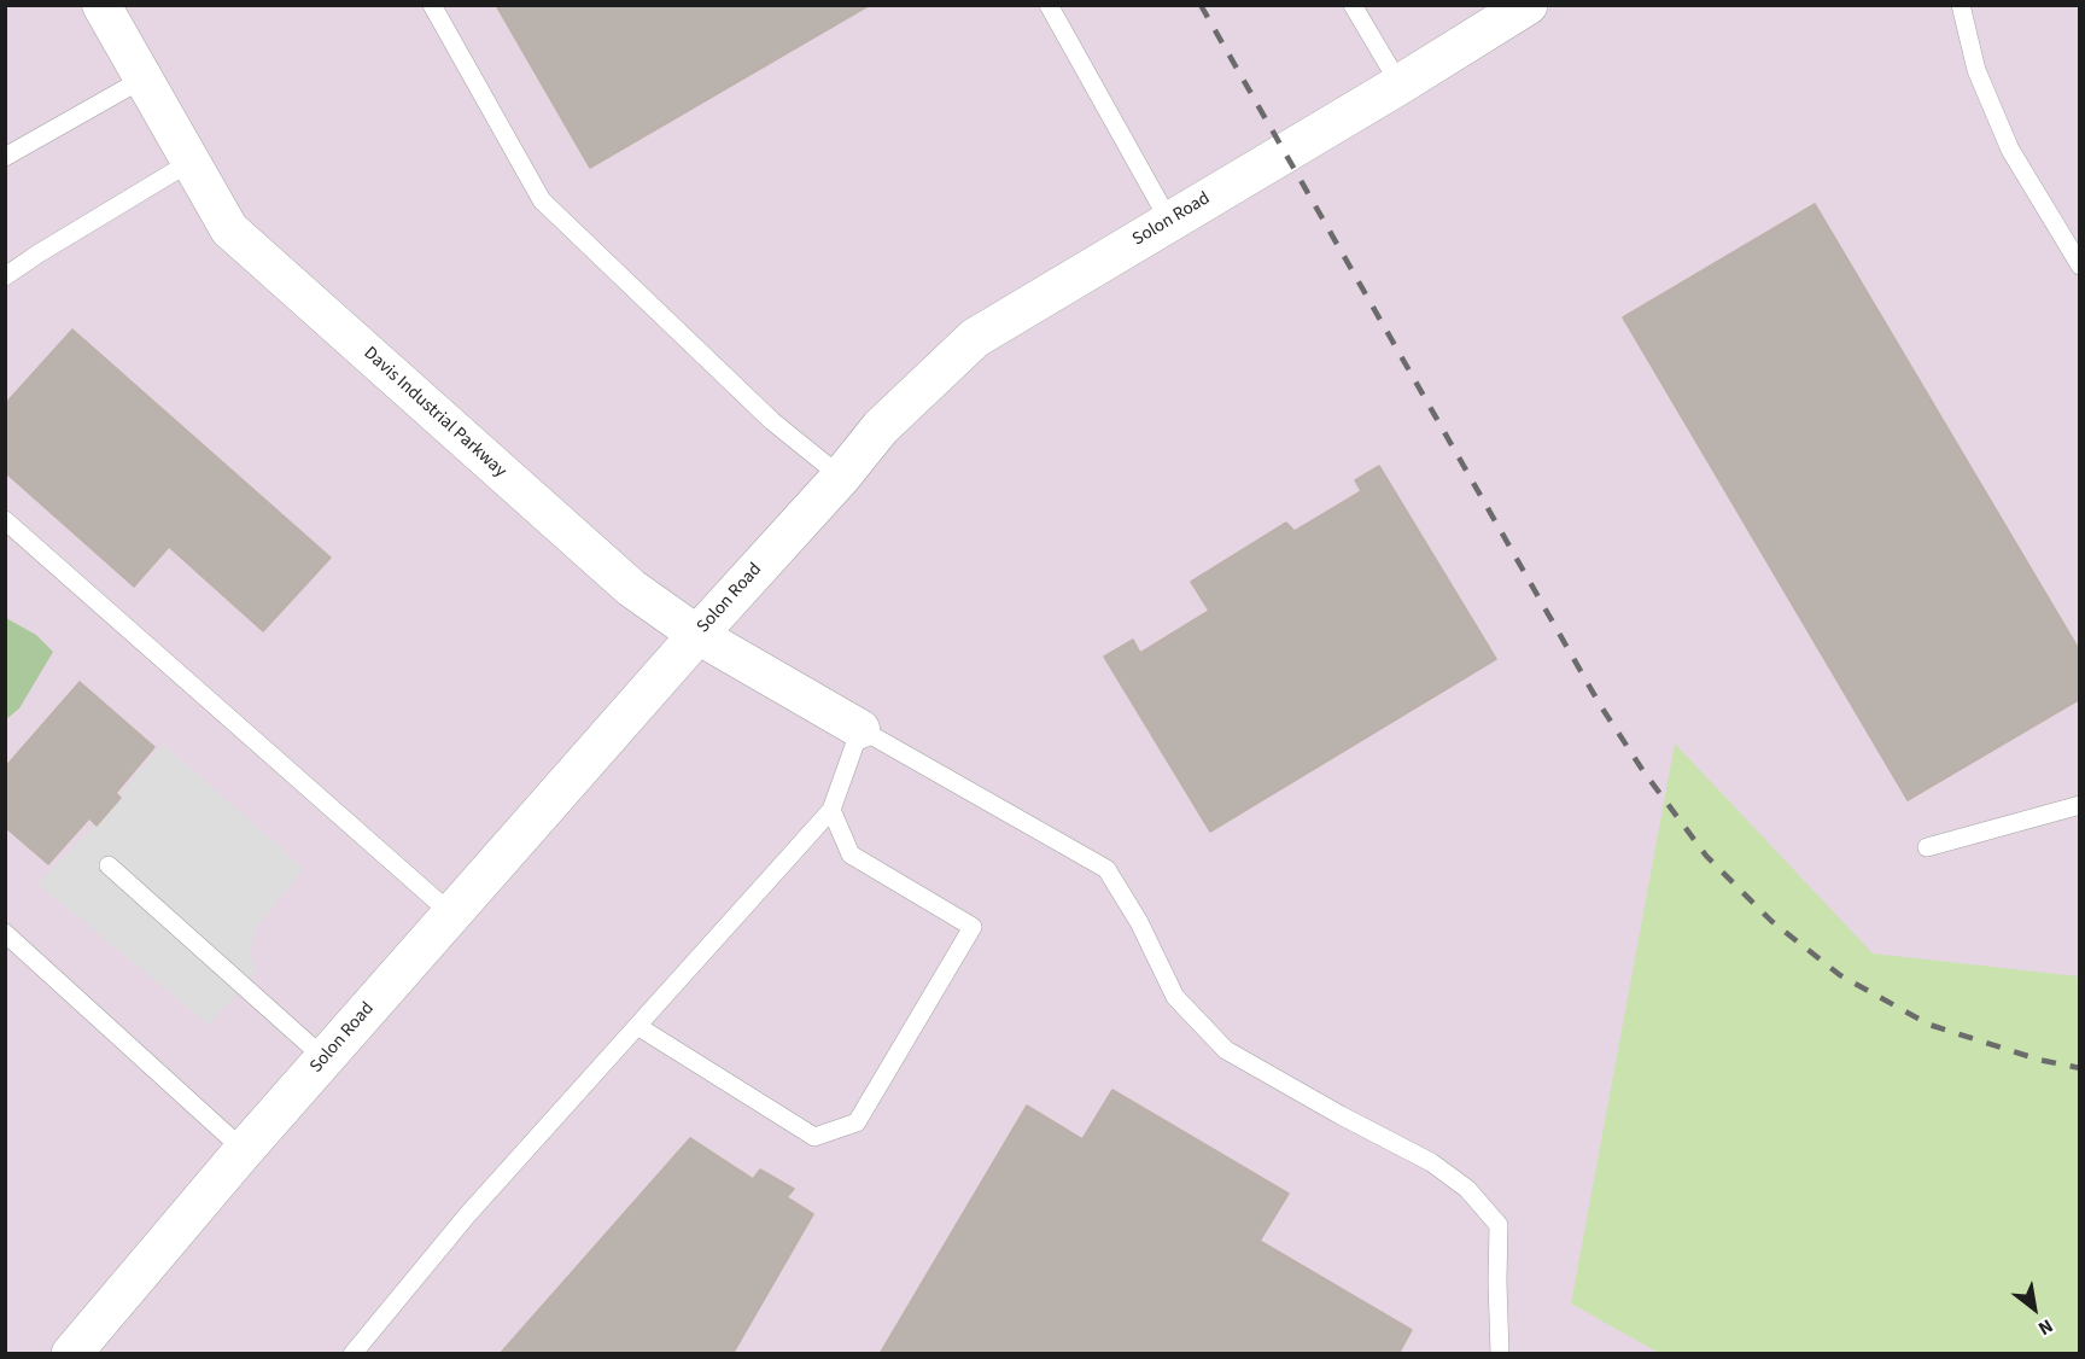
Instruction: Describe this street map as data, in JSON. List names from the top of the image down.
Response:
{
  "streets": {
    "street": ["Solon Road", "Davis Industrial Parkway"]
  },
  "crossings": [
    ["Solon Road", "Davis Industrial Parkway"]
  ],
  "north": "bottom right"
}
